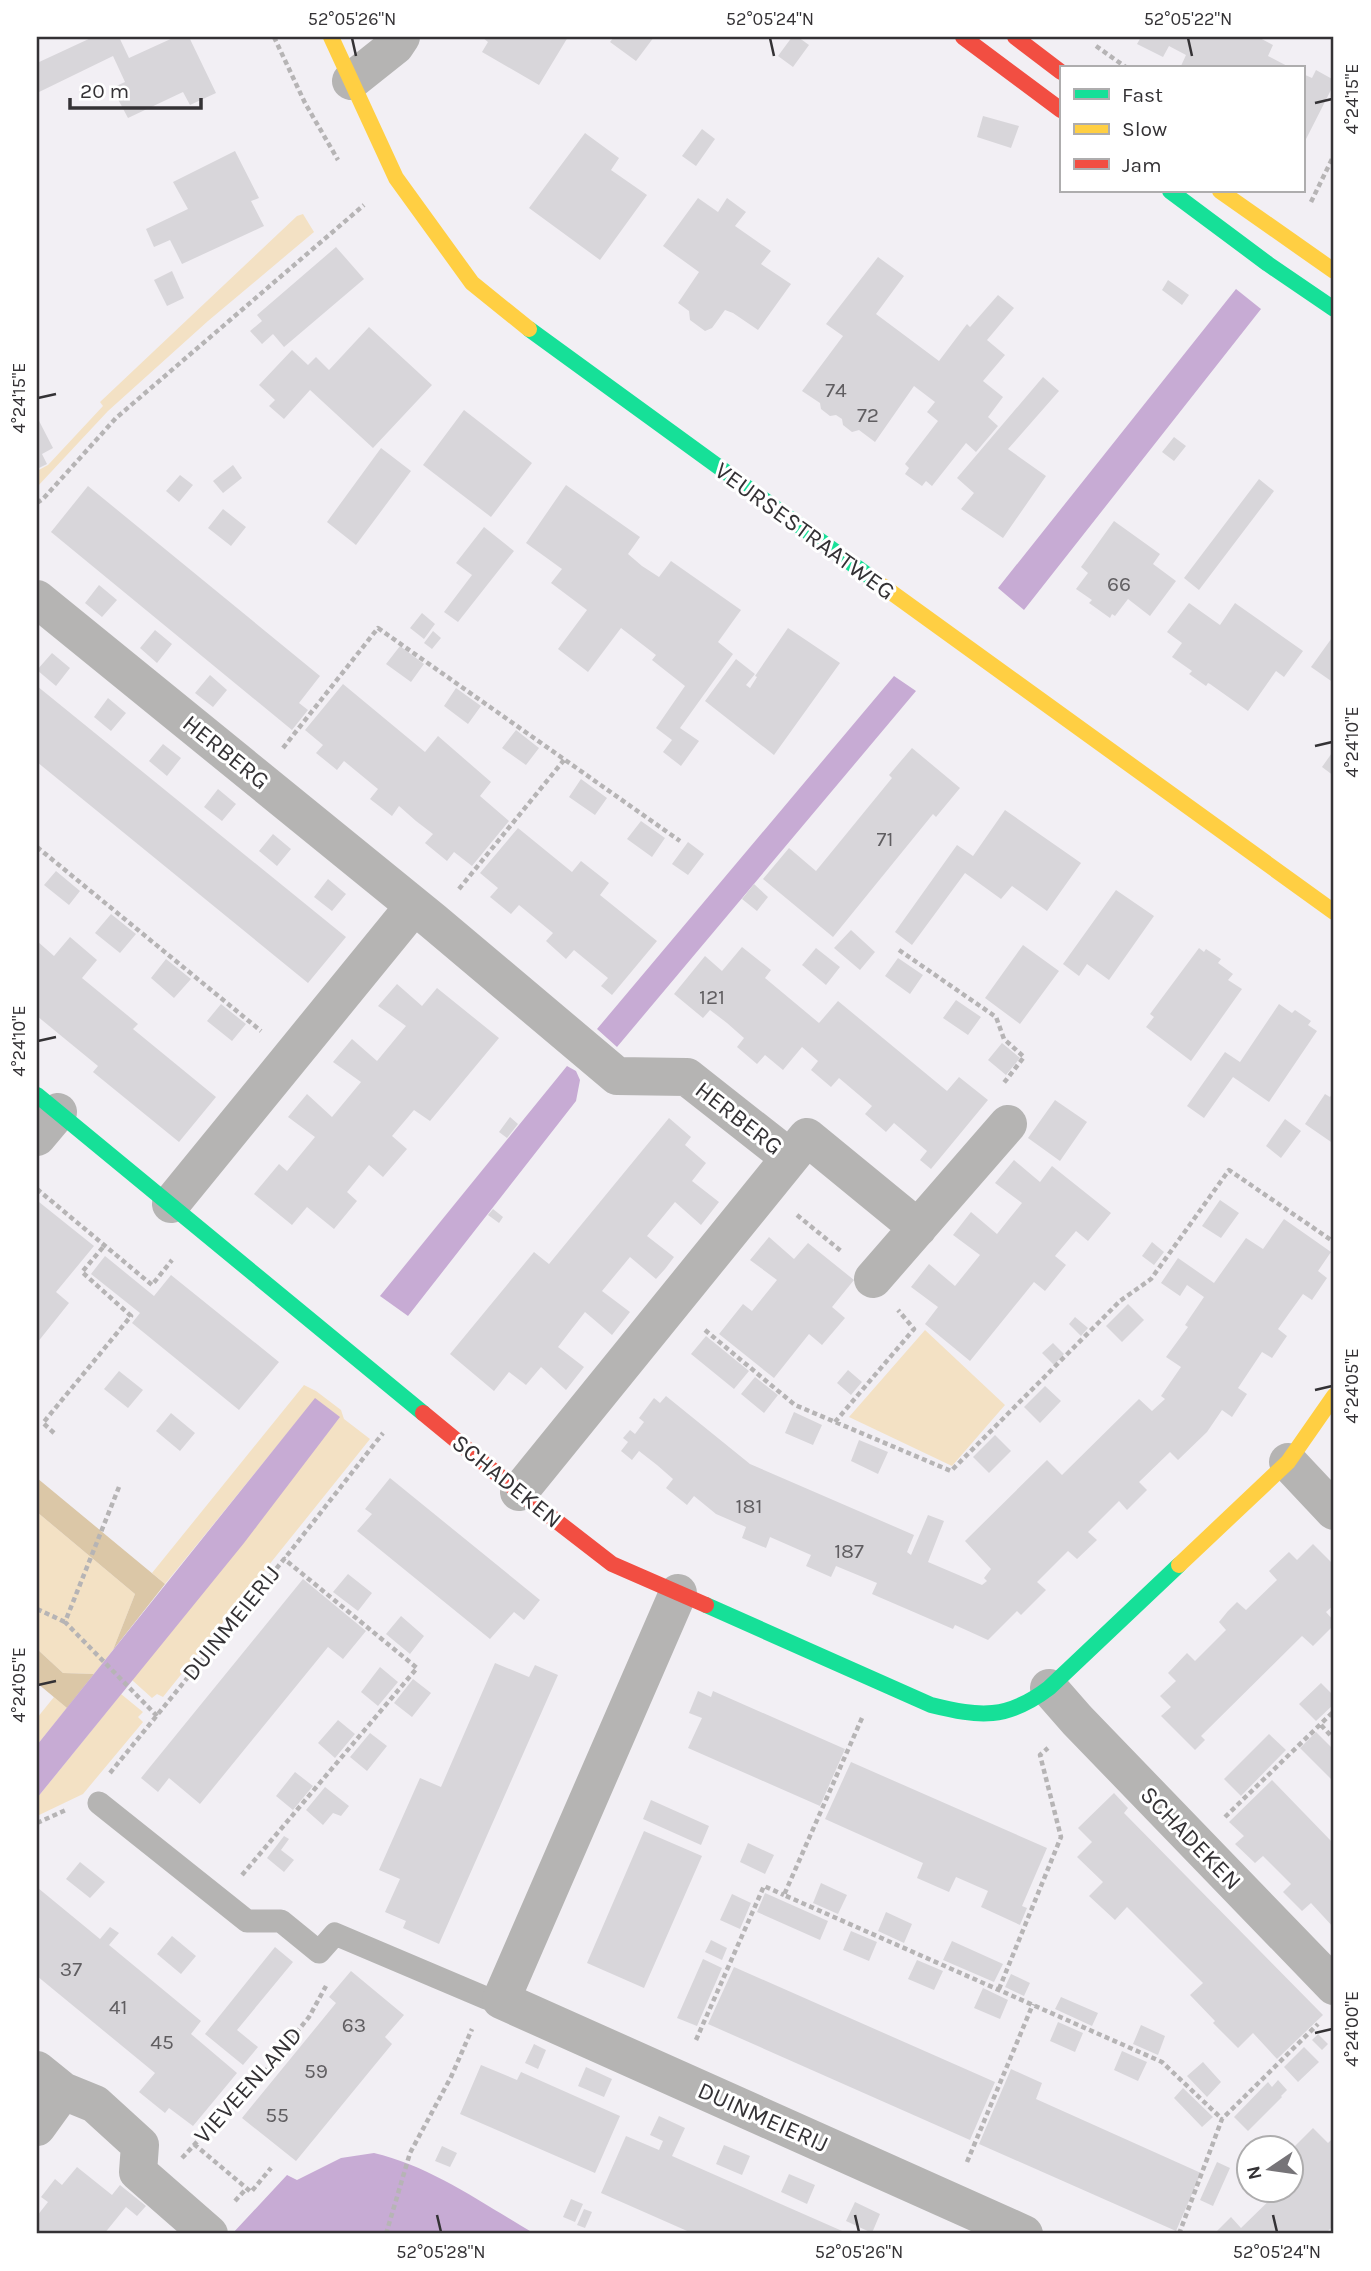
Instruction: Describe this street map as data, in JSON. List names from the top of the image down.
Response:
{
  "streets": {
    "street": [
      "VEURSESTRAATWEG",
      "HERBERG",
      "SCHADEKEN",
      "DUINMEIERIJ"
    ],
    "path": ["VIEVEENLAND"]
  },
  "crossings": [
    ["HERBERG", "SCHADEKEN"],
    ["SCHADEKEN", "DUINMEIERIJ"],
    ["DUINMEIERIJ", "VIEVEENLAND"]
  ],
  "house_numbers": [
    "74",
    "72",
    "66",
    "71",
    "121",
    "181",
    "187",
    "37",
    "41",
    "63",
    "45",
    "59",
    "55"
  ],
  "legend": ["Fast", "Slow", "Jam"],
  "scale_bar": "20 m",
  "north": "left",
  "coordinates": [
    "52°05'26\"N",
    "52°05'24\"N",
    "52°05'22\"N",
    "4°24'15\"E",
    "4°24'10\"E",
    "4°24'05\"E",
    "4°24'00\"E",
    "52°05'28\"N"
  ]
}
